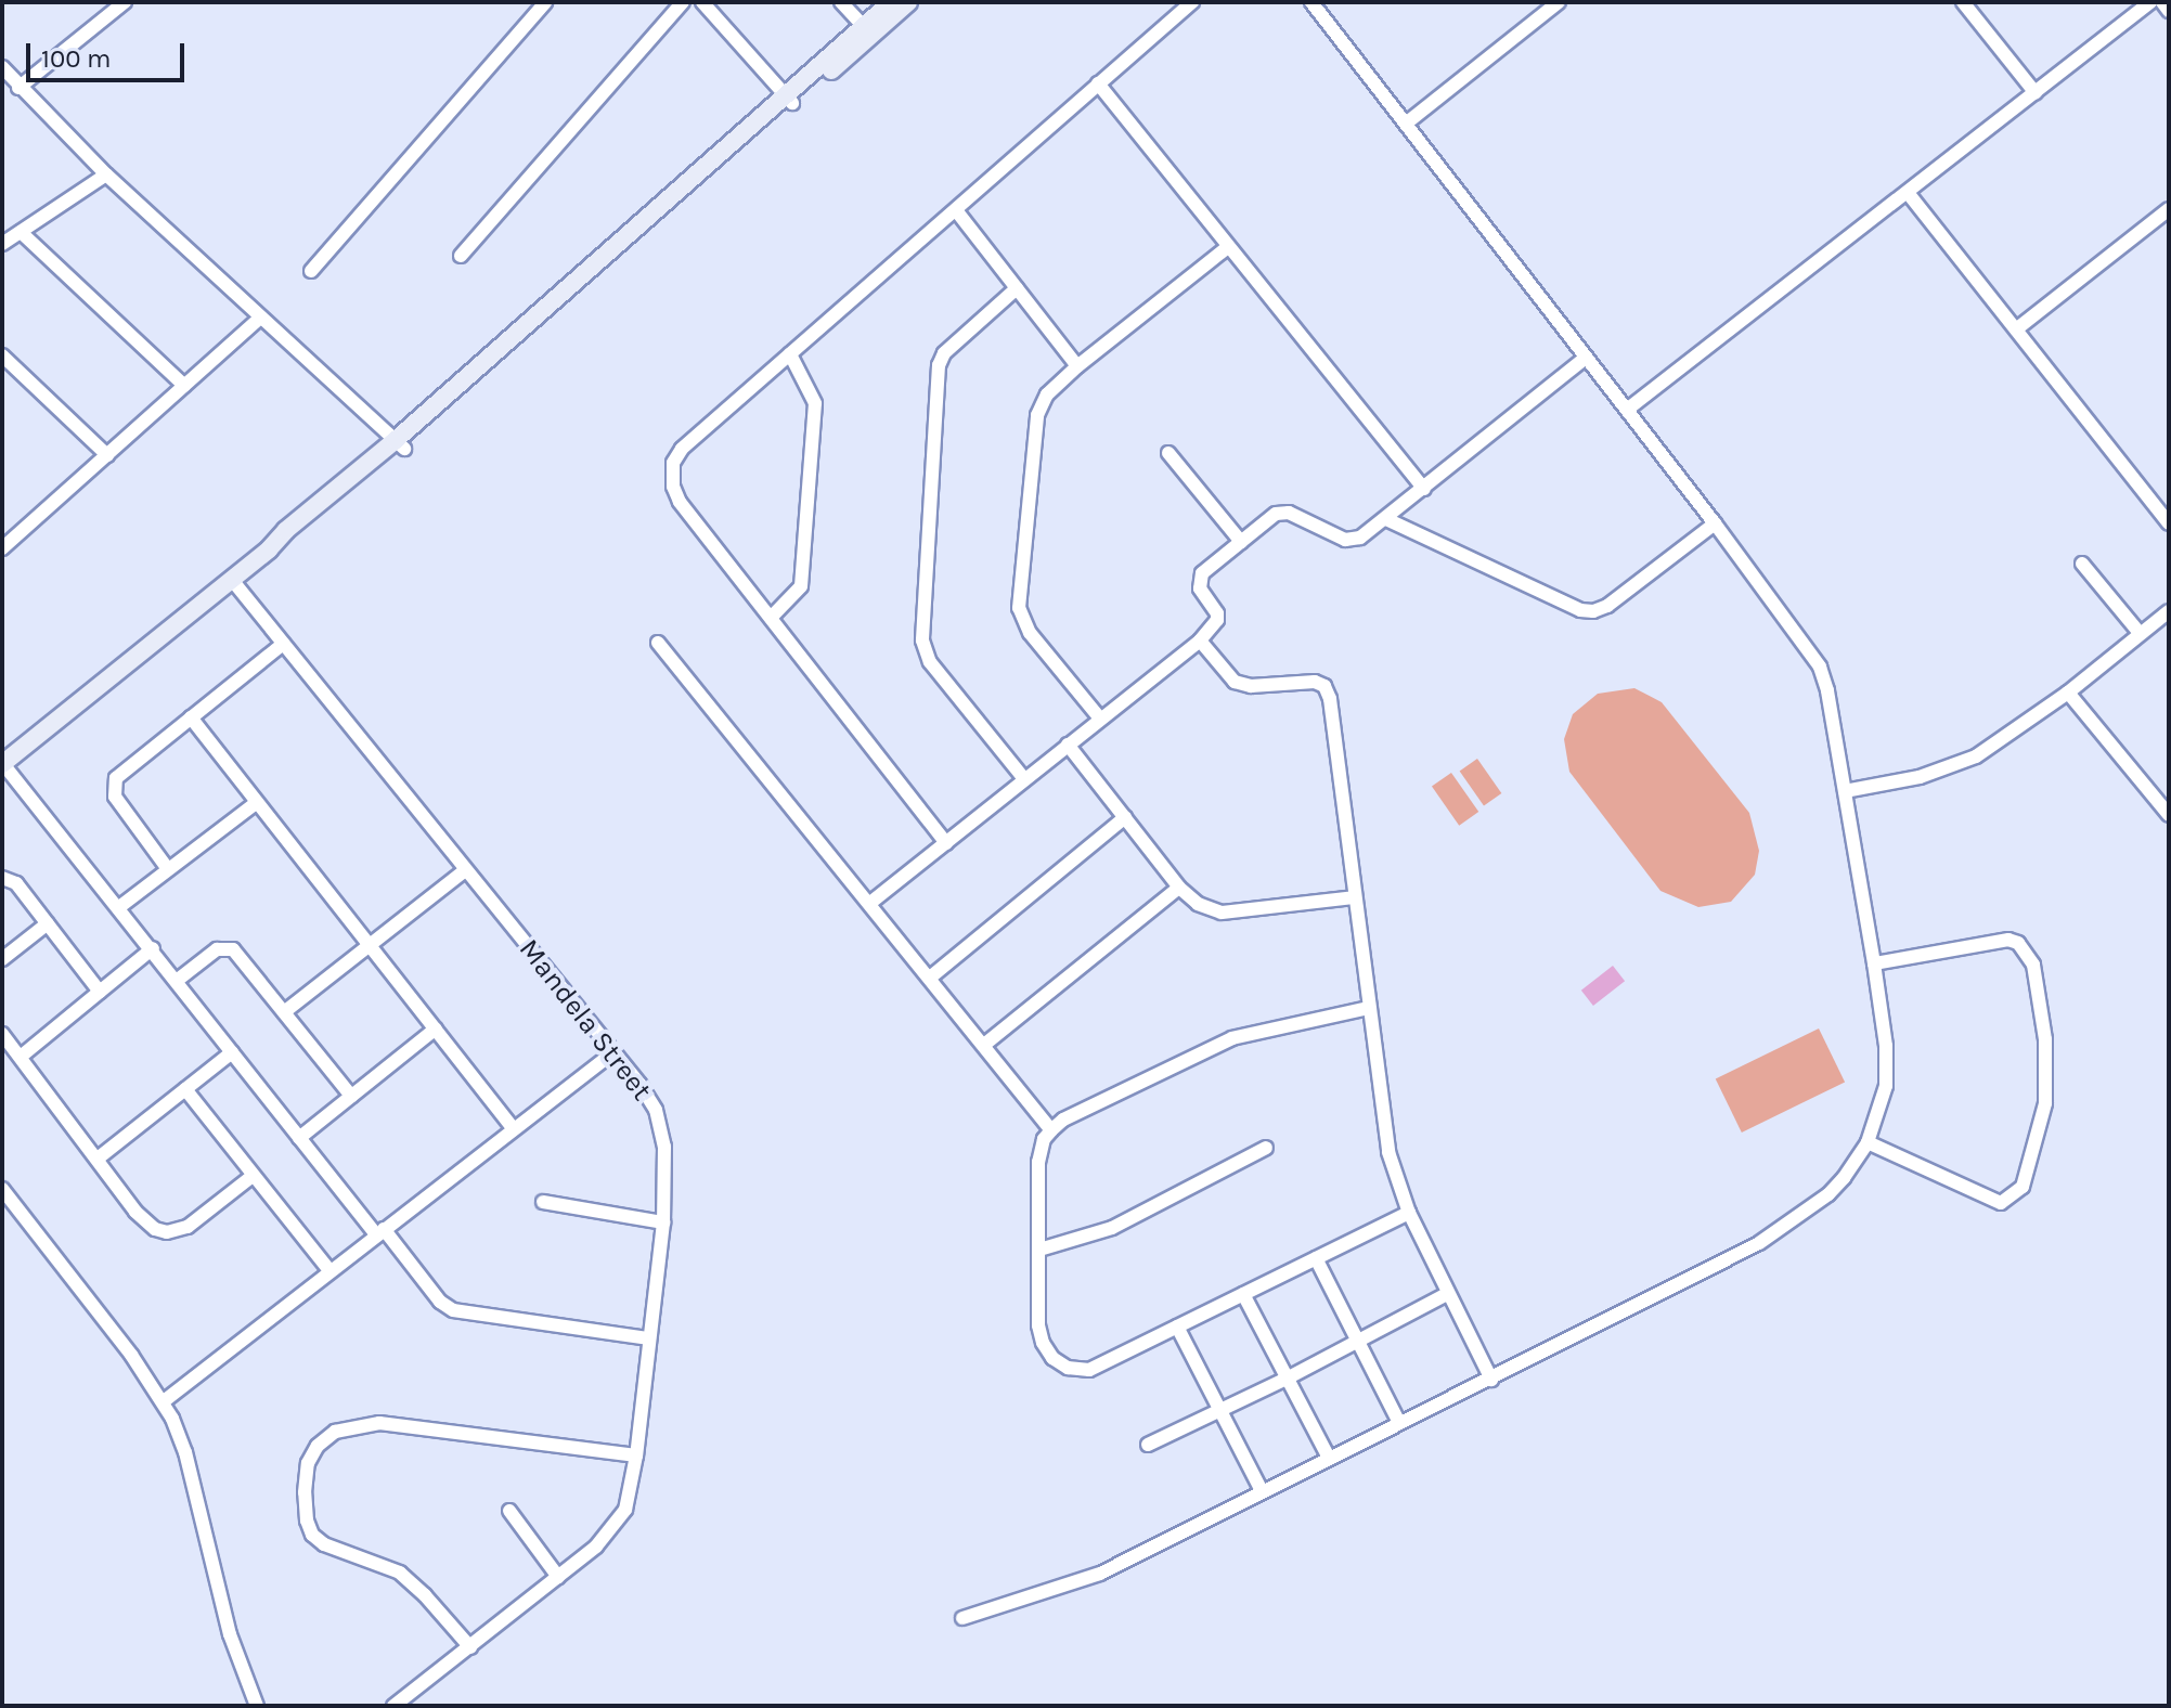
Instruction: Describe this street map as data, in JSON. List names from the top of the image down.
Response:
{
  "streets": {
    "street": ["Mandela Street"]
  },
  "scale_bar": "100 m"
}
